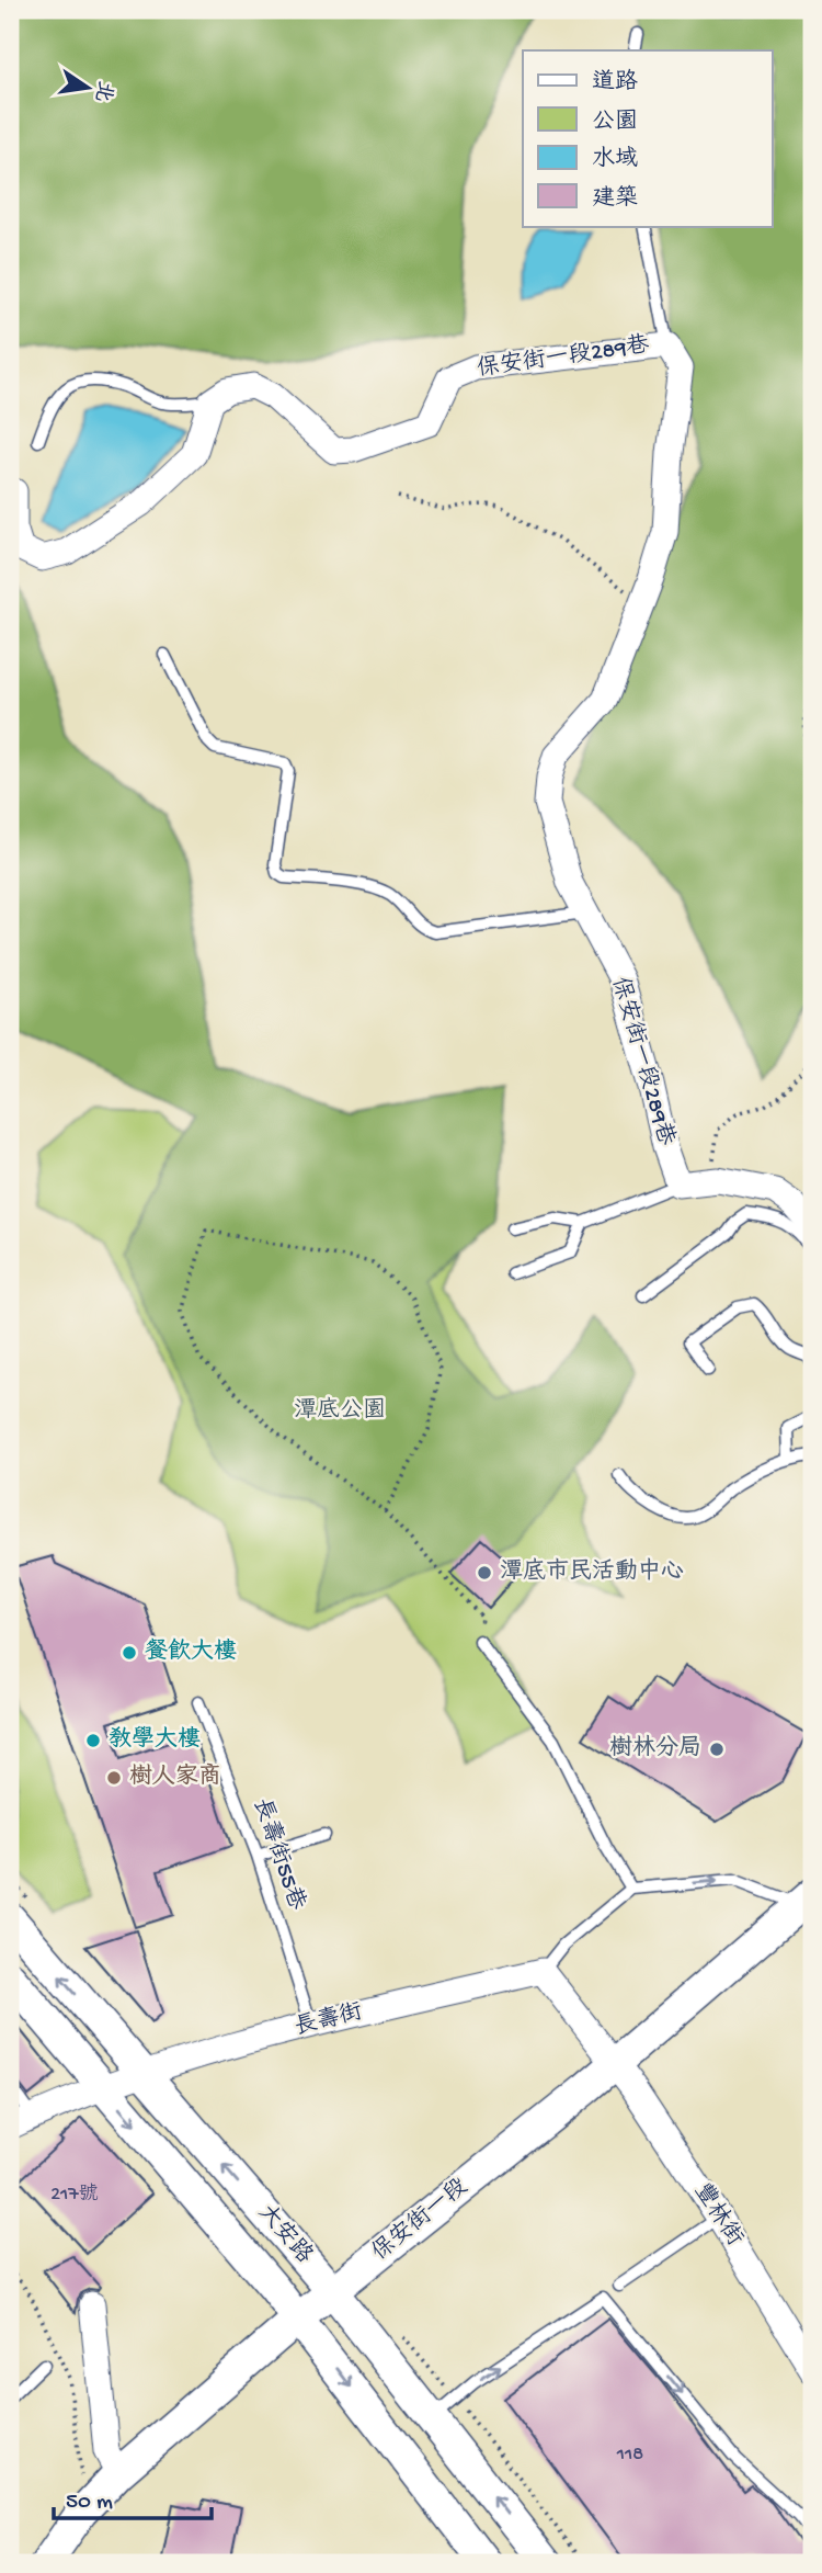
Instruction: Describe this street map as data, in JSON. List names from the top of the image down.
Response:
{
  "streets": {
    "street": [
      "保安街一段289巷",
      "長壽街",
      "豐林街",
      "保安街一段",
      "大安路"
    ],
    "lane": ["長壽街55巷"]
  },
  "crossings": [
    ["長壽街55巷", "長壽街"],
    ["長壽街", "大安路"],
    ["豐林街", "保安街一段"],
    ["保安街一段", "大安路"]
  ],
  "parks": ["潭底公園"],
  "places": [
    "潭底市民活動中心",
    "餐飲大樓",
    "教學大樓",
    "樹林分局",
    "樹人家商"
  ],
  "house_numbers": ["217號", "118"],
  "legend": [
    "道路",
    "公園",
    "水域",
    "建築"
  ],
  "scale_bar": "50 m",
  "north": "right"
}
